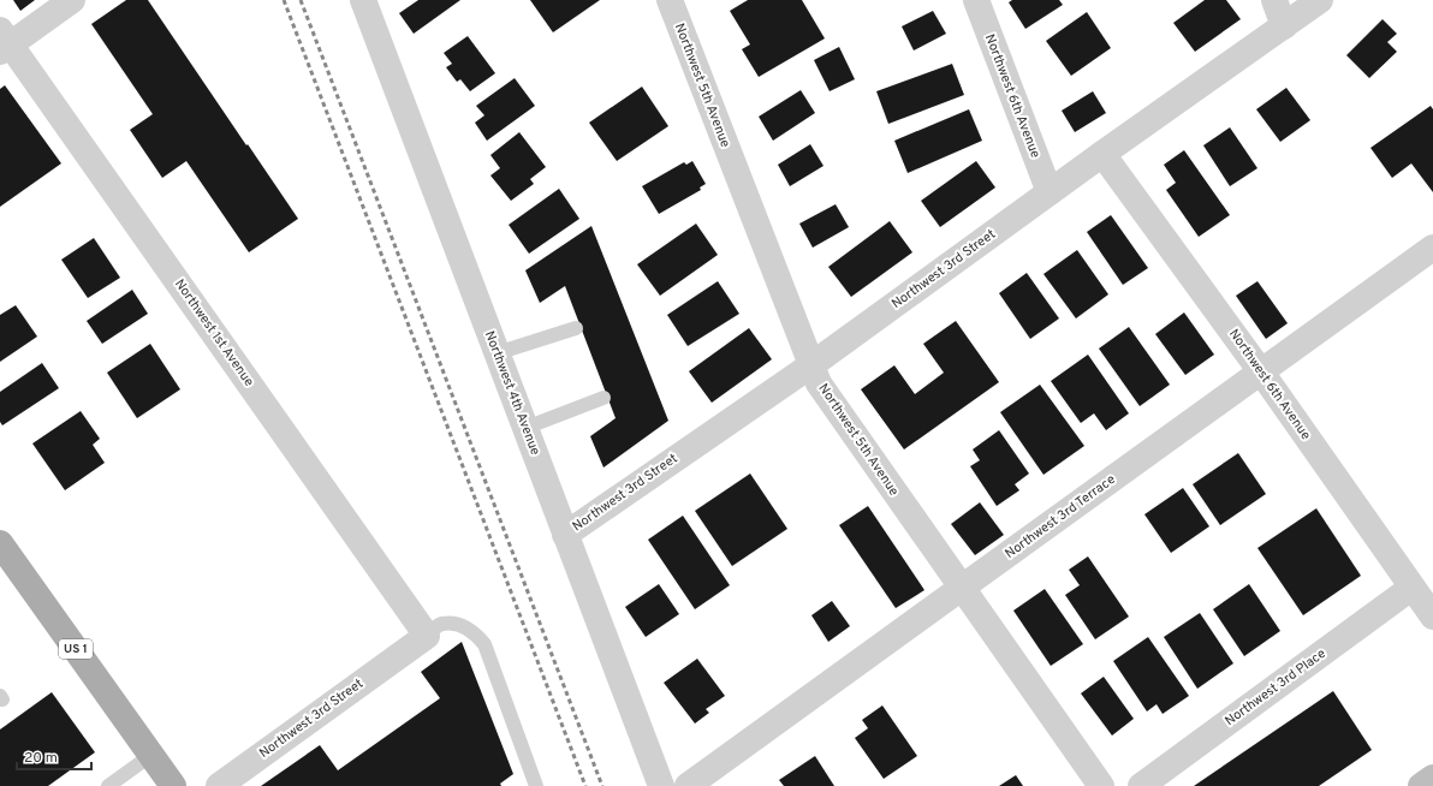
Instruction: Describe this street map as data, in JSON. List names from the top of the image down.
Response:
{
  "streets": {
    "main road": ["US 1"],
    "street": [
      "Northwest 5th Avenue",
      "Northwest 6th Avenue",
      "Northwest 3rd Street",
      "Northwest 1st Avenue",
      "Northwest 4th Avenue",
      "Northwest 3rd Terrace",
      "Northwest 3rd Place"
    ]
  },
  "crossings": [
    ["Northwest 5th Avenue", "Northwest 3rd Street"],
    ["Northwest 5th Avenue", "Northwest 3rd Terrace"],
    ["Northwest 6th Avenue", "Northwest 3rd Street"],
    ["Northwest 6th Avenue", "Northwest 3rd Terrace"],
    ["Northwest 6th Avenue", "Northwest 3rd Place"],
    ["Northwest 3rd Street", "Northwest 1st Avenue"],
    ["Northwest 3rd Street", "Northwest 4th Avenue"]
  ],
  "scale_bar": "20 m"
}
